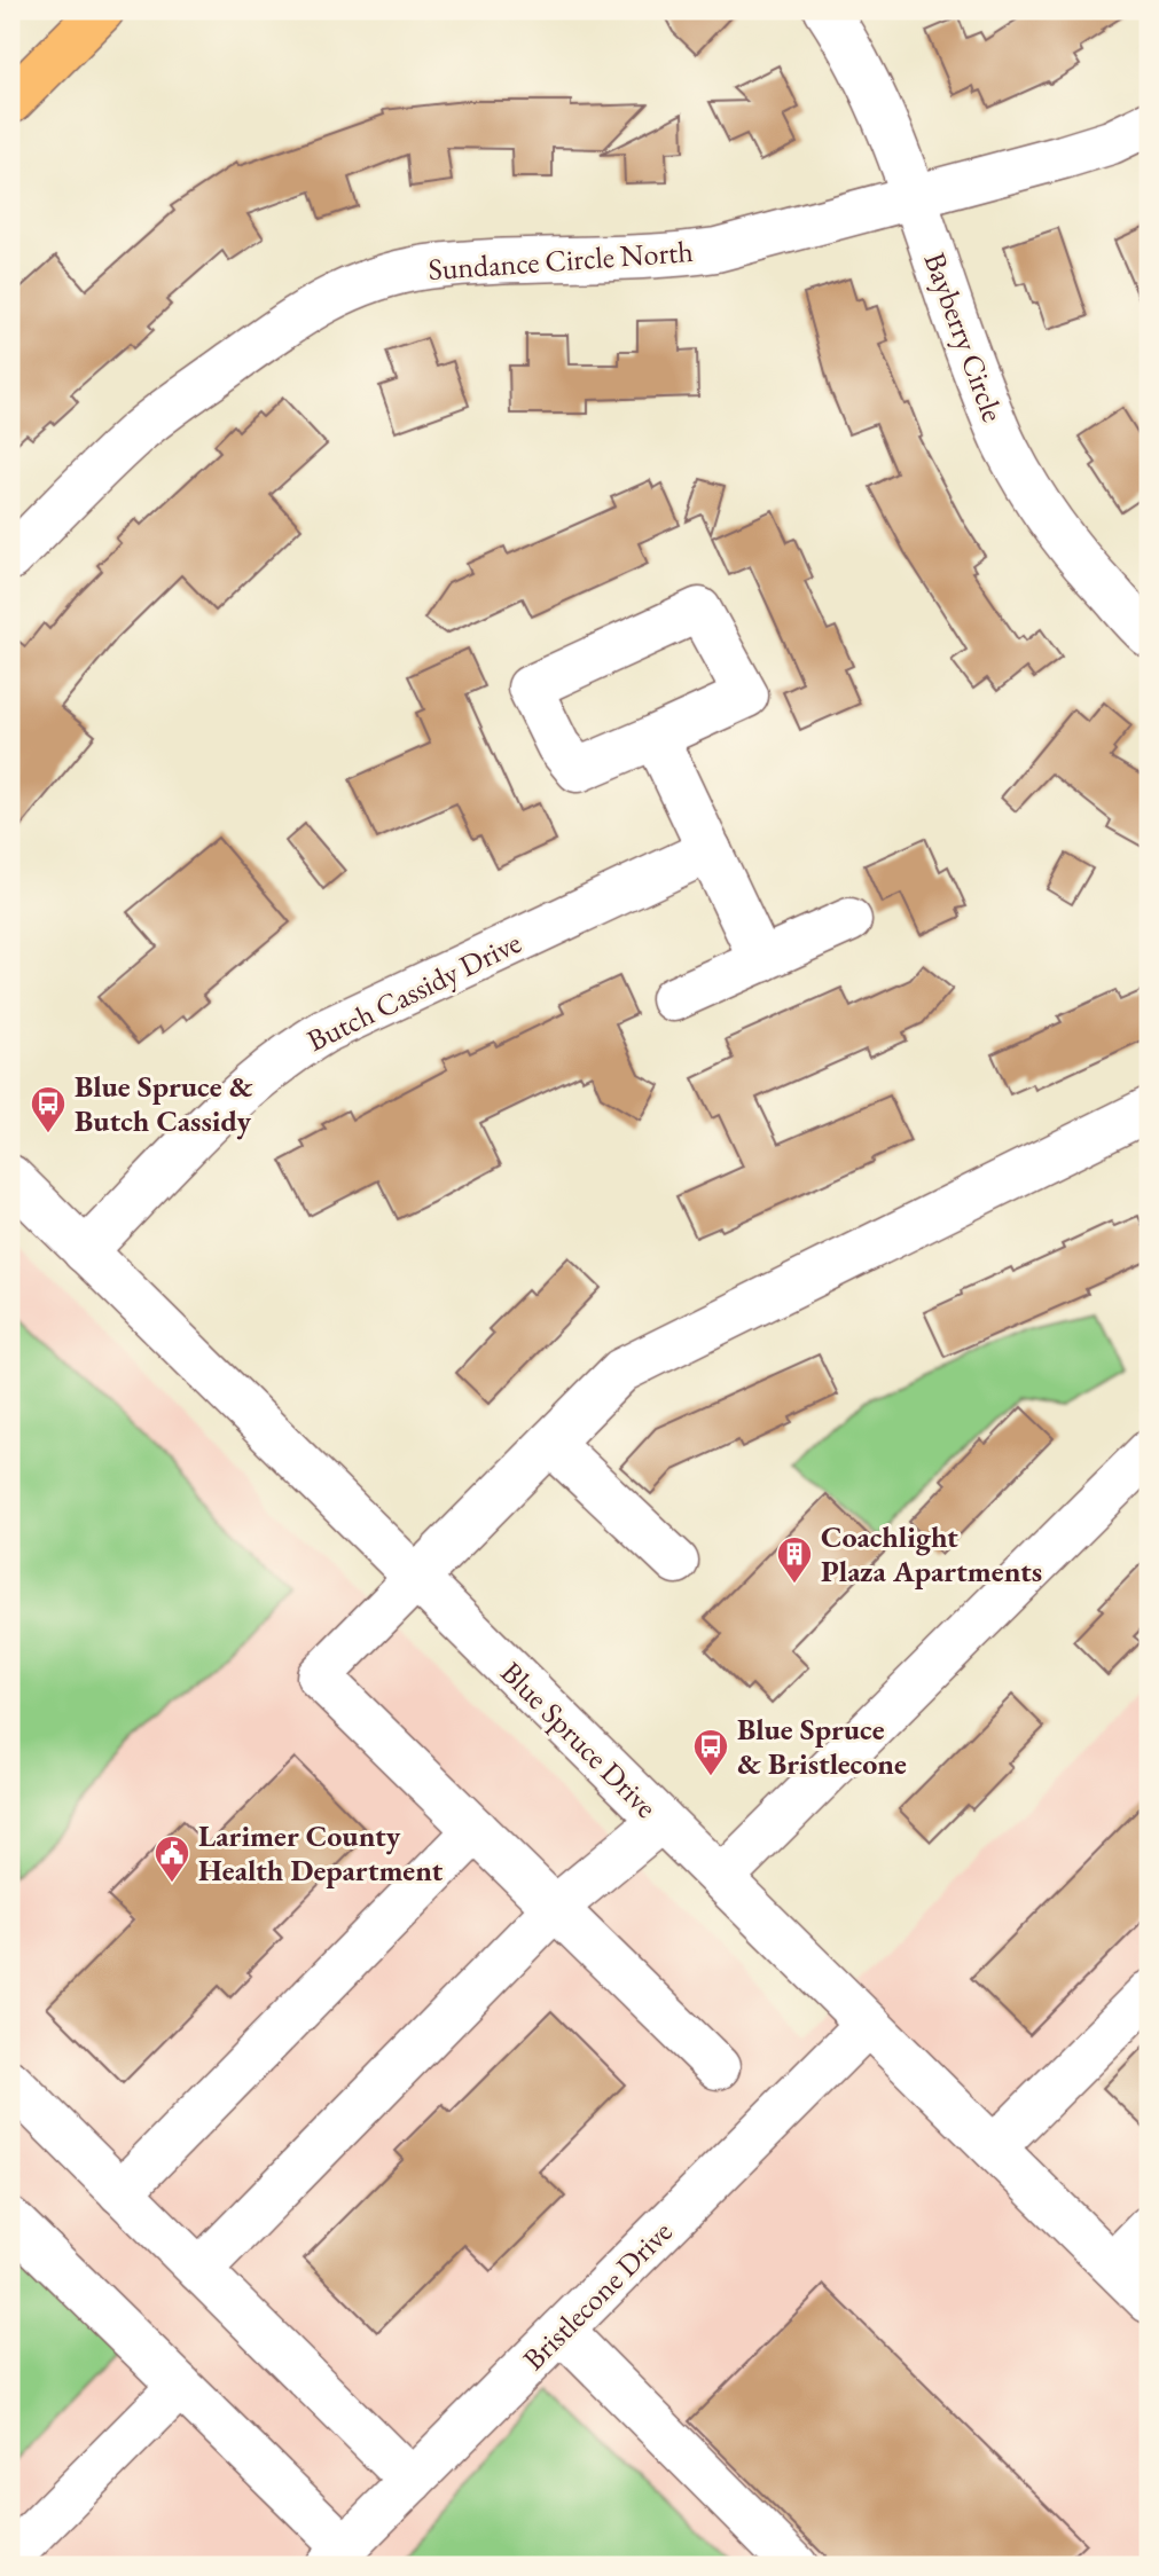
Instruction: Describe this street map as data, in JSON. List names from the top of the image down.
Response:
{
  "streets": {
    "street": [
      "Sundance Circle North",
      "Bayberry Circle",
      "Butch Cassidy Drive",
      "Blue Spruce Drive",
      "Bristlecone Drive"
    ]
  },
  "crossings": [
    ["Sundance Circle North", "Bayberry Circle"],
    ["Butch Cassidy Drive", "Blue Spruce Drive"],
    ["Blue Spruce Drive", "Bristlecone Drive"]
  ],
  "places": {
    "bus stop": ["Blue Spruce & Butch Cassidy", "Blue Spruce & Bristlecone"],
    "building": ["Coachlight Plaza Apartments"],
    "public building": ["Larimer County Health Department"]
  }
}
